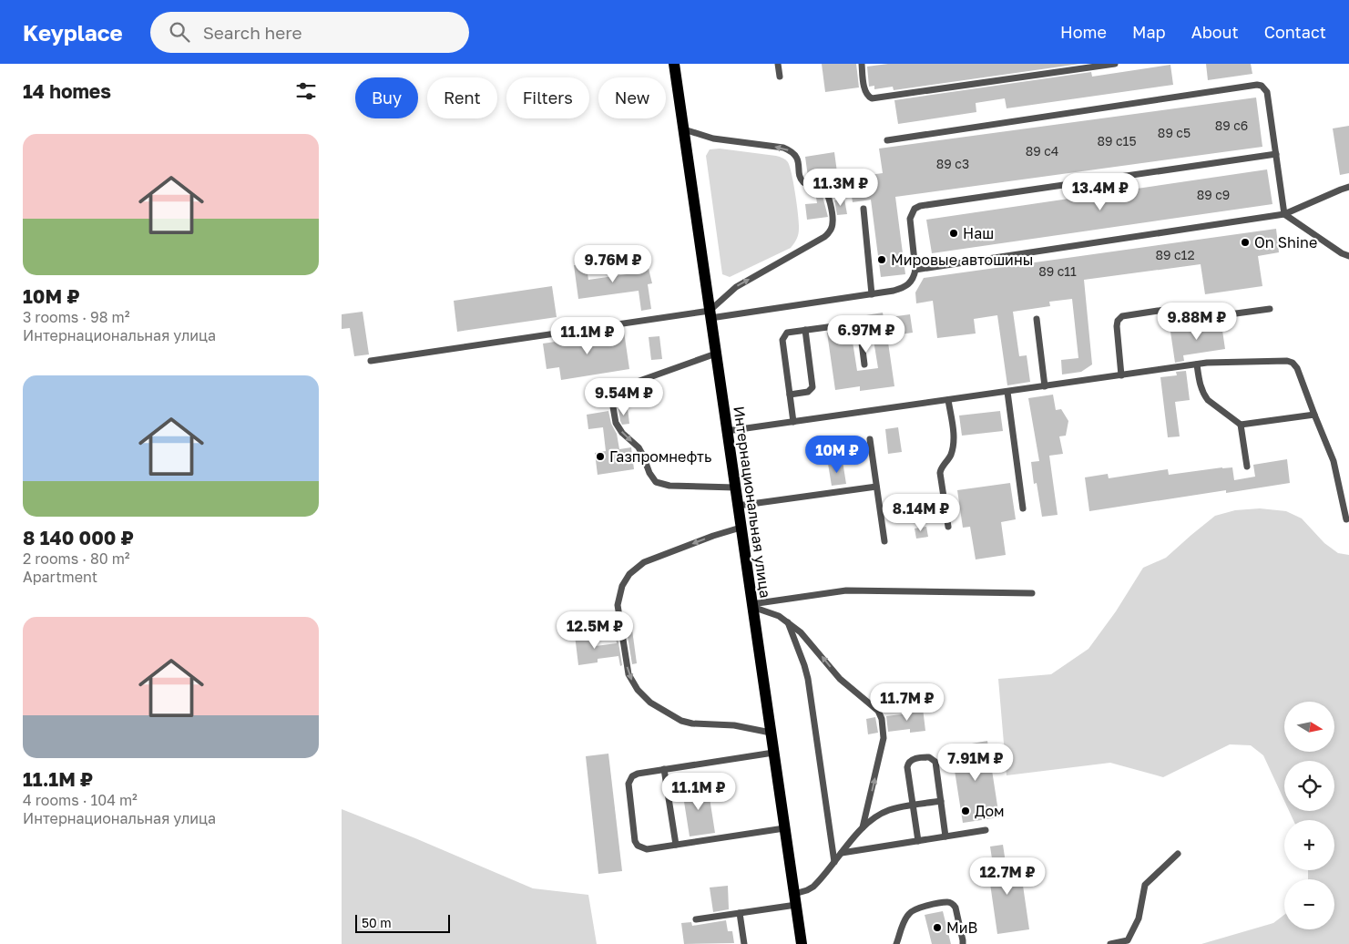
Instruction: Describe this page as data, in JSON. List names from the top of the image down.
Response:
{
  "streets": {
    "main road": ["Интернациональная улица"]
  },
  "places": [
    "Наш",
    "On Shine",
    "Мировые автошины",
    "Газпромнефть",
    "Дом",
    "МиВ"
  ],
  "house_numbers": [
    "89 с6",
    "89 с5",
    "89 с15",
    "89 с4",
    "89 с3",
    "89 с9",
    "89 с12",
    "89 с11"
  ],
  "scale_bar": "50 m",
  "north": "right",
  "page": {
    "header": "Keyplace",
    "search": "Search here",
    "nav": [
      "Home",
      "Map",
      "About",
      "Contact"
    ],
    "heading": "14 homes",
    "chip": [
      "Buy",
      "Rent",
      "Filters",
      "New"
    ],
    "list": [
      {
        "name": "10M ₽",
        "note": "3 rooms · 98 m² · Интернациональная улица"
      },
      {
        "name": "8 140 000 ₽",
        "note": "2 rooms · 80 m² · Apartment"
      },
      {
        "name": "11.1M ₽",
        "note": "4 rooms · 104 m² · Интернациональная улица"
      }
    ],
    "price": [
      "11.3M ₽",
      "13.4M ₽",
      "9.76M ₽",
      "9.88M ₽",
      "6.97M ₽",
      "11.1M ₽",
      "9.54M ₽",
      "10M ₽",
      "8.14M ₽",
      "12.5M ₽",
      "11.7M ₽",
      "7.91M ₽",
      "11.1M ₽",
      "12.7M ₽"
    ],
    "map_buttons": ["+", "−"],
    "scale": "50 m"
  }
}
